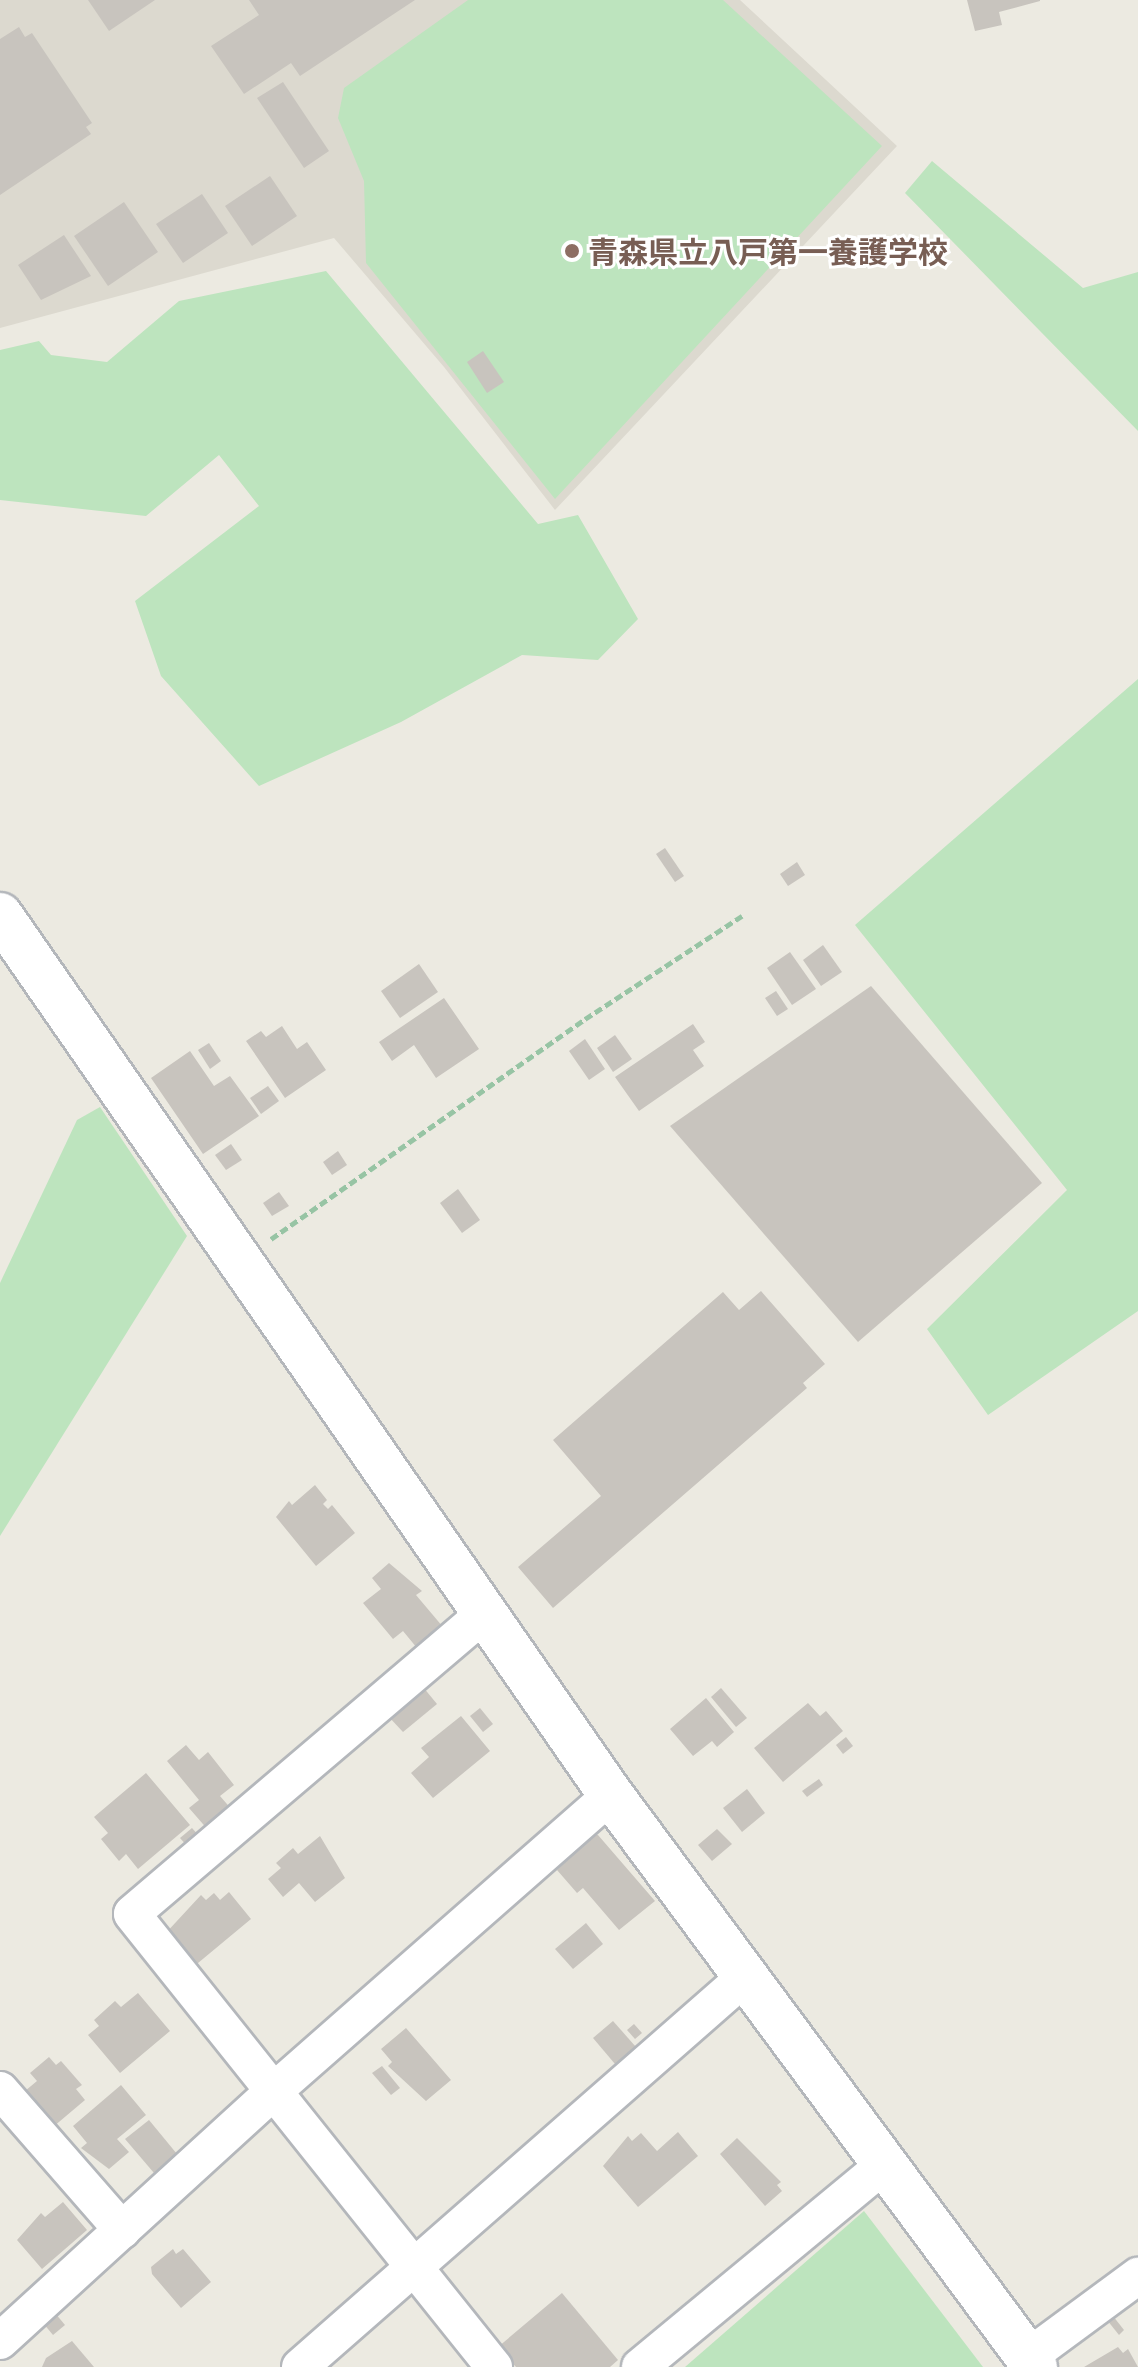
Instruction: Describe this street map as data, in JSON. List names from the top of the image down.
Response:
{
  "places": ["青森県立八戸第一養護学校"]
}
